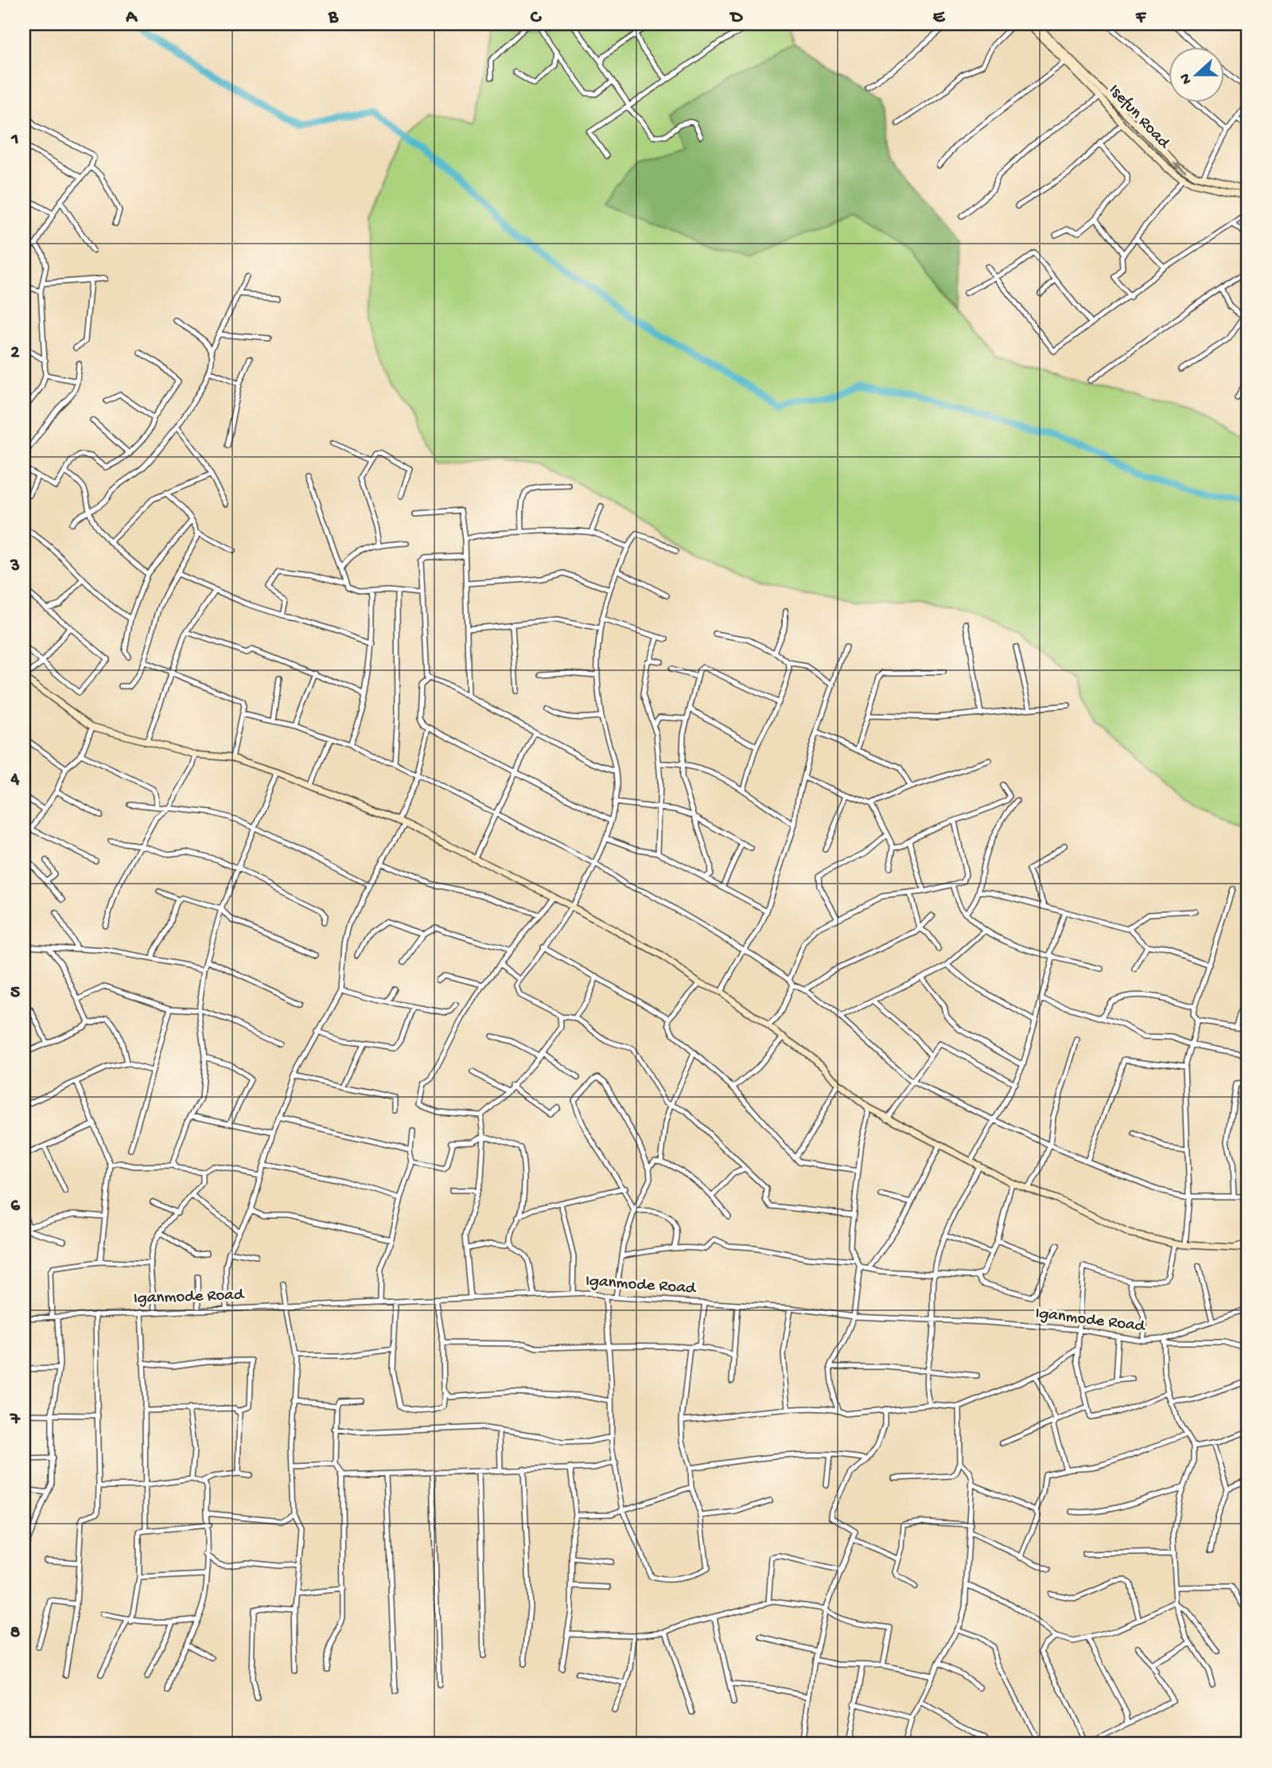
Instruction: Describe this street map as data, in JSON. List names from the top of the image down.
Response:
{
  "streets": {
    "street": ["Isefun Road", "Iganmode Road"]
  },
  "north": "left",
  "grid": {
    "columns": [
      "A",
      "B",
      "C",
      "D",
      "E",
      "F"
    ],
    "rows": [
      "1",
      "2",
      "3",
      "4",
      "5",
      "6",
      "7",
      "8"
    ]
  }
}
